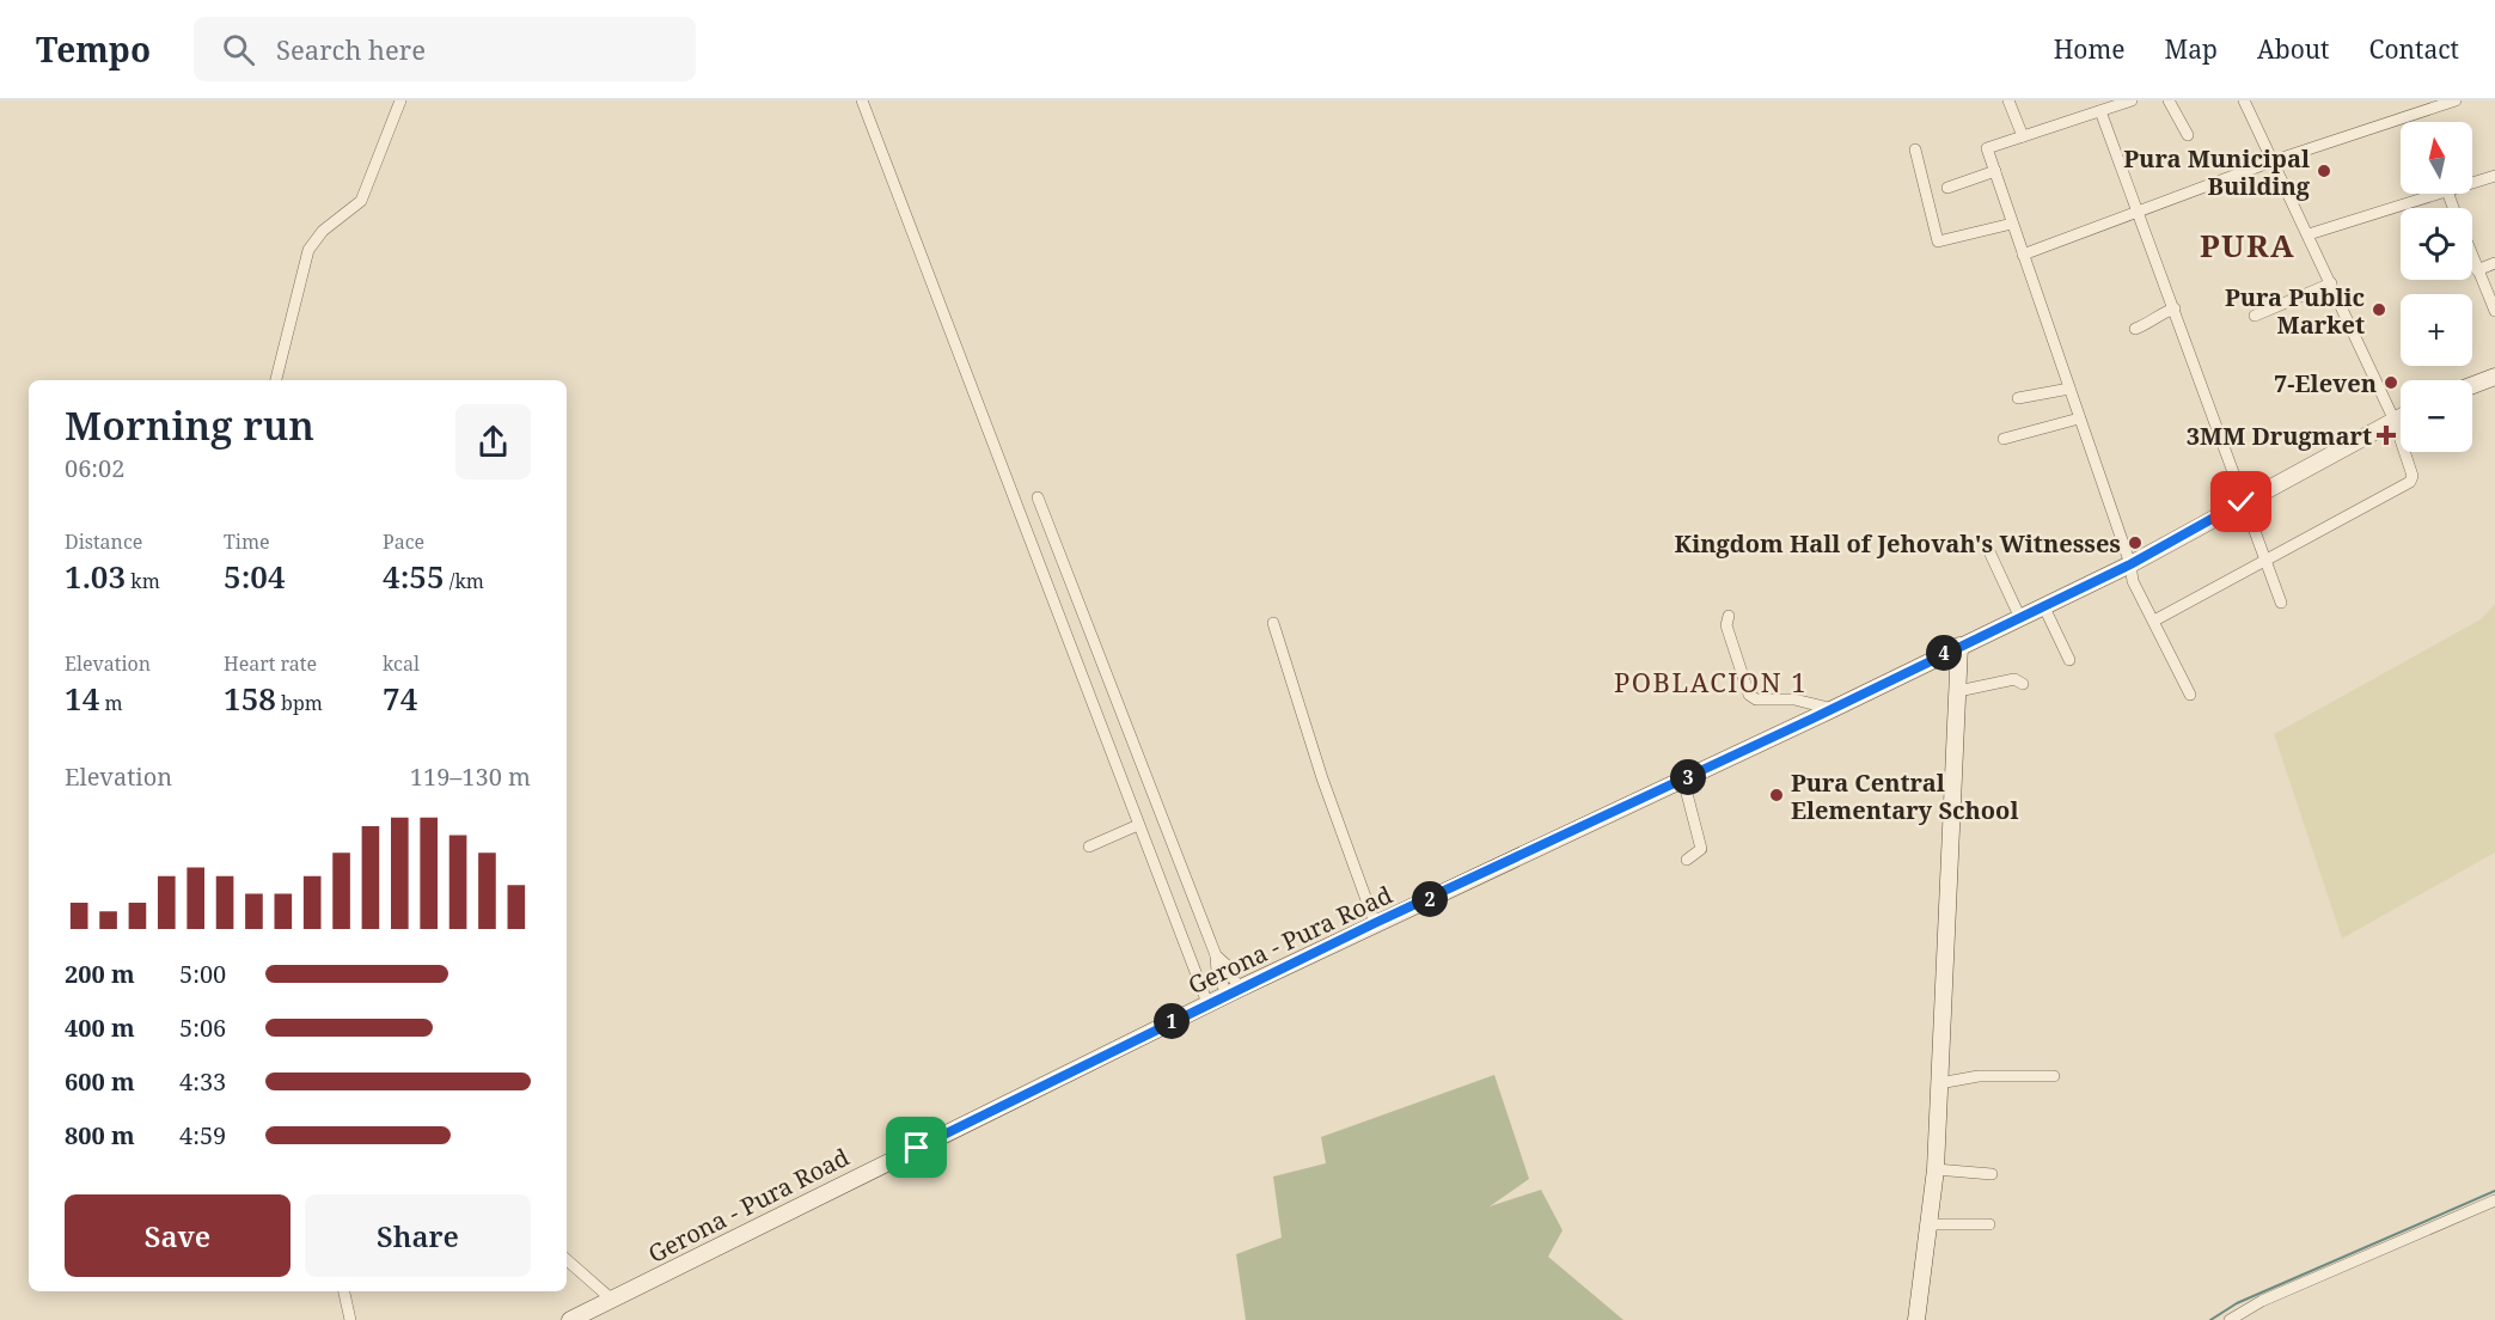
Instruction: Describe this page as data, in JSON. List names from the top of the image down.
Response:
{
  "streets": {
    "main road": ["Gerona - Pura Road"]
  },
  "districts": ["PURA", "POBLACION 1"],
  "places": {
    "other": [
      "Pura Municipal Building",
      "Pura Public Market",
      "7-Eleven",
      "Kingdom Hall of Jehovah's Witnesses",
      "Pura Central Elementary School"
    ],
    "health": ["3MM Drugmart"]
  },
  "north": "top",
  "page": {
    "header": "Tempo",
    "search": "Search here",
    "nav": [
      "Home",
      "Map",
      "About",
      "Contact"
    ],
    "map_buttons": ["+", "−"],
    "heading": ["Morning run", "06:02"],
    "stats": [
      ["Distance", "1.03 km"],
      ["Time", "5:04"],
      ["Pace", "4:55 /km"],
      ["Elevation", "14 m"],
      ["Heart rate", "158 bpm"],
      ["kcal", "74"]
    ],
    "pins": [
      "4",
      "3",
      "2",
      "1"
    ],
    "chart": ["Elevation", "119–130 m"],
    "list": [
      {
        "name": "200 m",
        "note": "5:00"
      },
      {
        "name": "400 m",
        "note": "5:06"
      },
      {
        "name": "600 m",
        "note": "4:33"
      },
      {
        "name": "800 m",
        "note": "4:59"
      }
    ],
    "buttons": ["Save", "Share"]
  }
}
